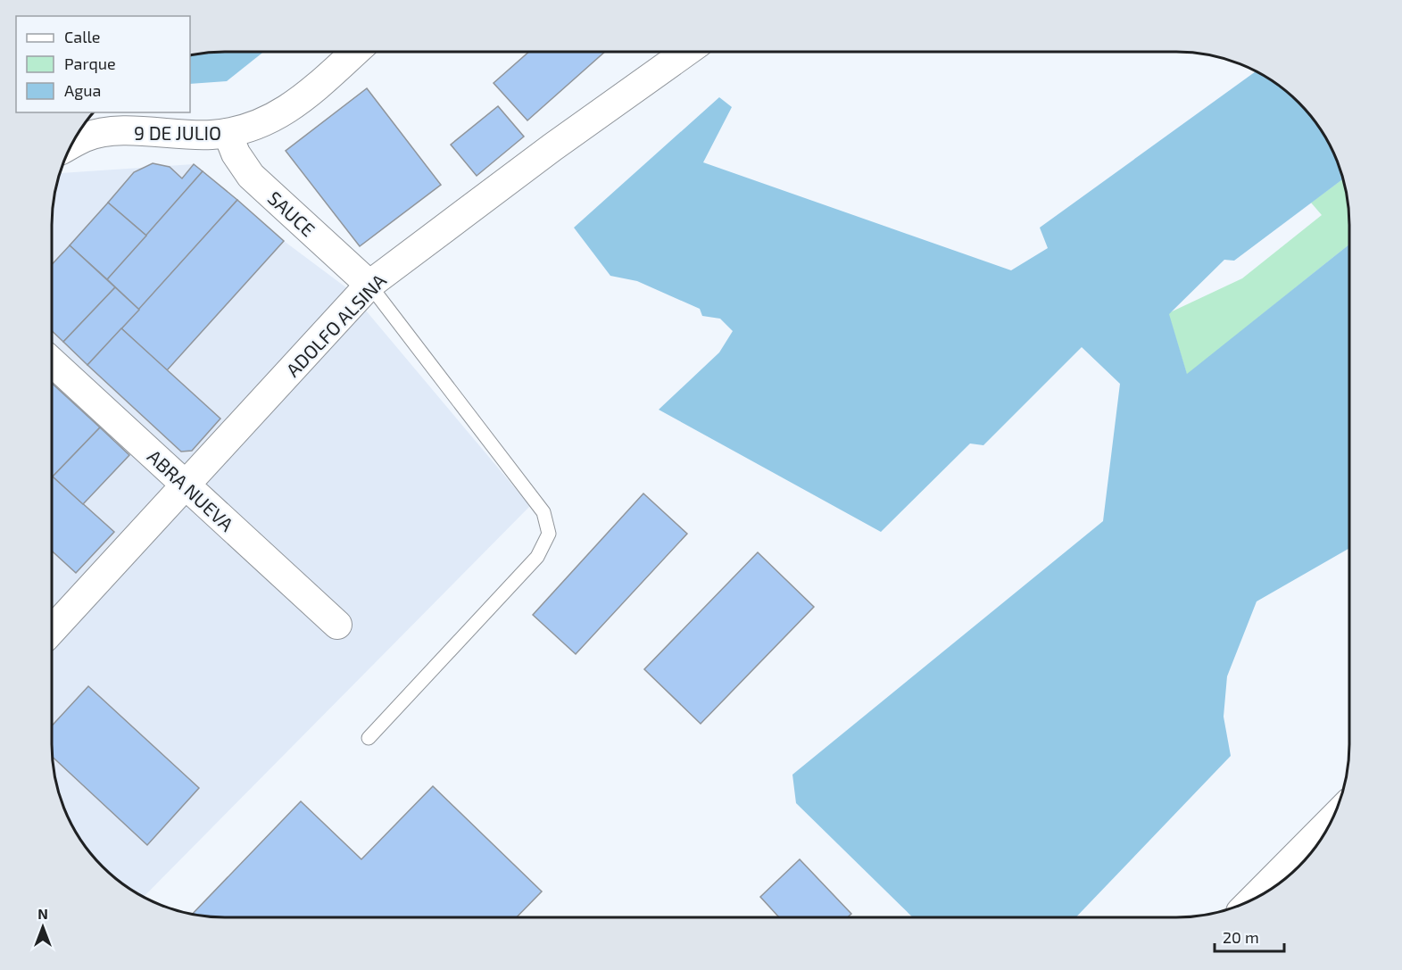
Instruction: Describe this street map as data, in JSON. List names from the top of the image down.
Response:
{
  "streets": {
    "street": [
      "9 DE JULIO",
      "SAUCE",
      "ADOLFO ALSINA",
      "ABRA NUEVA"
    ]
  },
  "crossings": [
    ["9 DE JULIO", "SAUCE"],
    ["SAUCE", "ADOLFO ALSINA"],
    ["ADOLFO ALSINA", "ABRA NUEVA"]
  ],
  "legend": ["Calle", "Parque", "Agua"],
  "scale_bar": "20 m",
  "north": "top"
}
